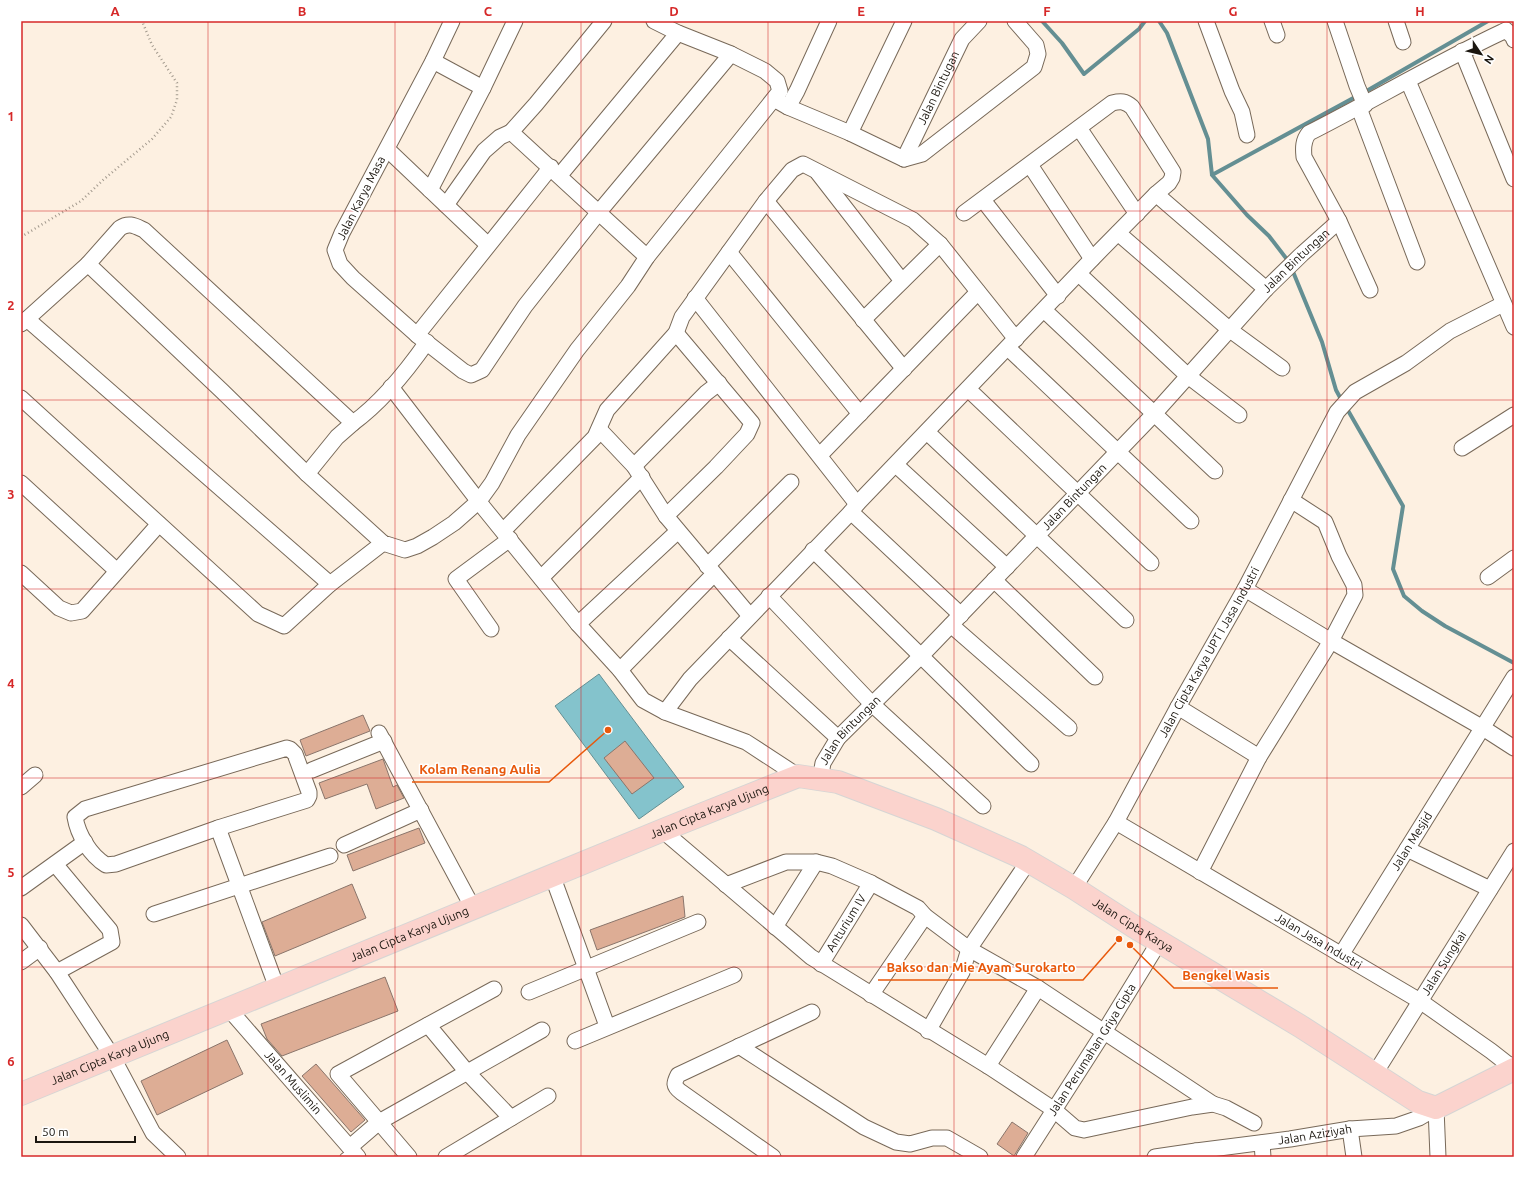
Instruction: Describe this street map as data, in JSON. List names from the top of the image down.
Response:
{
  "streets": {
    "main road": ["Jalan Cipta Karya Ujung", "Jalan Cipta Karya"],
    "street": [
      "Jalan Bintugan",
      "Jalan Karya Masa",
      "Jalan Bintungan",
      "Jalan Cipta Karya UPT I Jasa Industri",
      "Jalan Mesjid",
      "Anturium IV",
      "Jalan Jasa Industri",
      "Jalan Sungkai",
      "Jalan Perumahan Griya Cipta",
      "Jalan Muslimin",
      "Jalan Aziziyah"
    ]
  },
  "crossings": [
    ["Jalan Bintungan", "Jalan Cipta Karya"],
    ["Jalan Cipta Karya UPT I Jasa Industri", "Jalan Cipta Karya"],
    ["Jalan Cipta Karya UPT I Jasa Industri", "Jalan Jasa Industri"],
    ["Jalan Cipta Karya Ujung", "Jalan Cipta Karya"],
    ["Jalan Cipta Karya Ujung", "Jalan Muslimin"],
    ["Jalan Mesjid", "Jalan Jasa Industri"],
    ["Jalan Cipta Karya", "Jalan Sungkai"],
    ["Jalan Cipta Karya", "Jalan Perumahan Griya Cipta"],
    ["Jalan Cipta Karya", "Jalan Aziziyah"],
    ["Jalan Jasa Industri", "Jalan Sungkai"]
  ],
  "places": ["Kolam Renang Aulia", "Bakso dan Mie Ayam Surokarto", "Bengkel Wasis"],
  "scale_bar": "50 m",
  "north": "bottom right",
  "grid": {
    "columns": [
      "A",
      "B",
      "C",
      "D",
      "E",
      "F",
      "G",
      "H"
    ],
    "rows": [
      "1",
      "2",
      "3",
      "4",
      "5",
      "6"
    ]
  }
}
